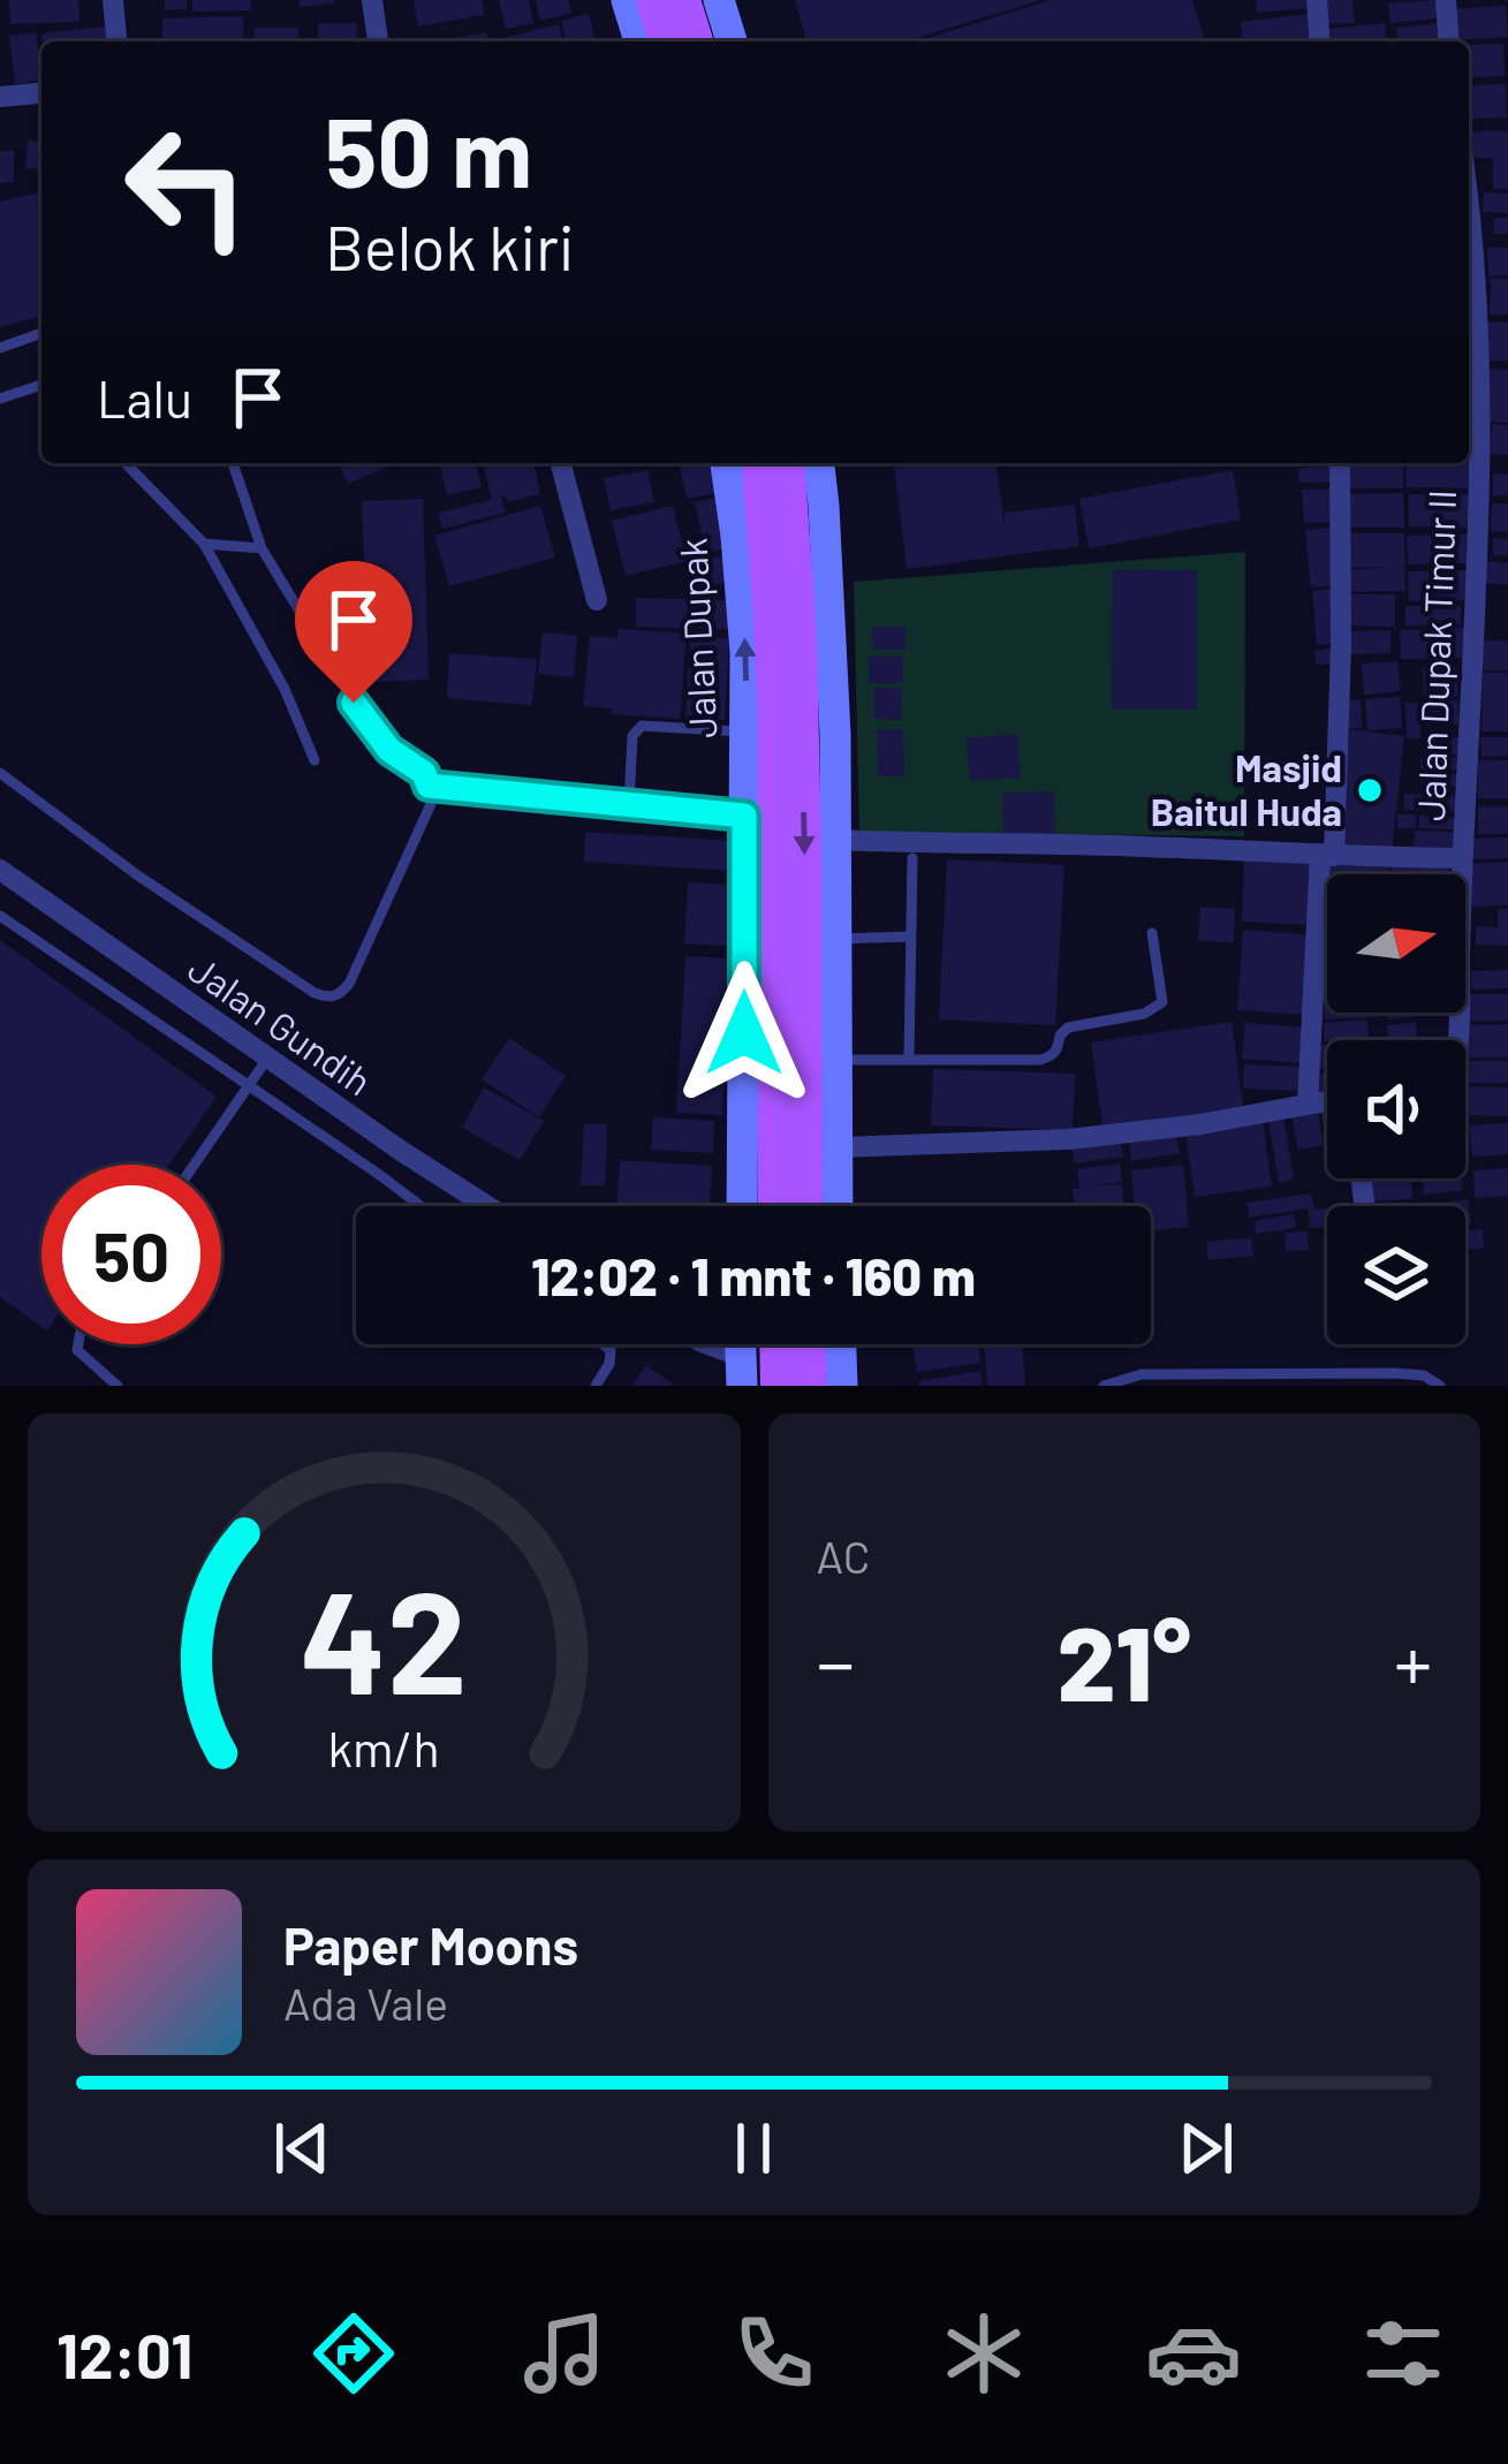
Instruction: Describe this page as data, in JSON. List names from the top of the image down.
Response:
{
  "streets": {
    "main road": ["Jalan Dupak"],
    "street": ["Jalan Dupak Timur II", "Jalan Gundih"]
  },
  "places": ["Masjid Baitul Huda"],
  "north": "right",
  "page": {
    "turn": ["50 m", "Belok kiri"],
    "then": "Lalu",
    "limit": "50",
    "trip": "12:02 · 1 mnt · 160 m",
    "tile": "AC",
    "heat": ["−", "21°", "+"],
    "song": ["Paper Moons", "Ada Vale"],
    "tabs": "12:01",
    "gauge": ["42", "km/h"]
  }
}
